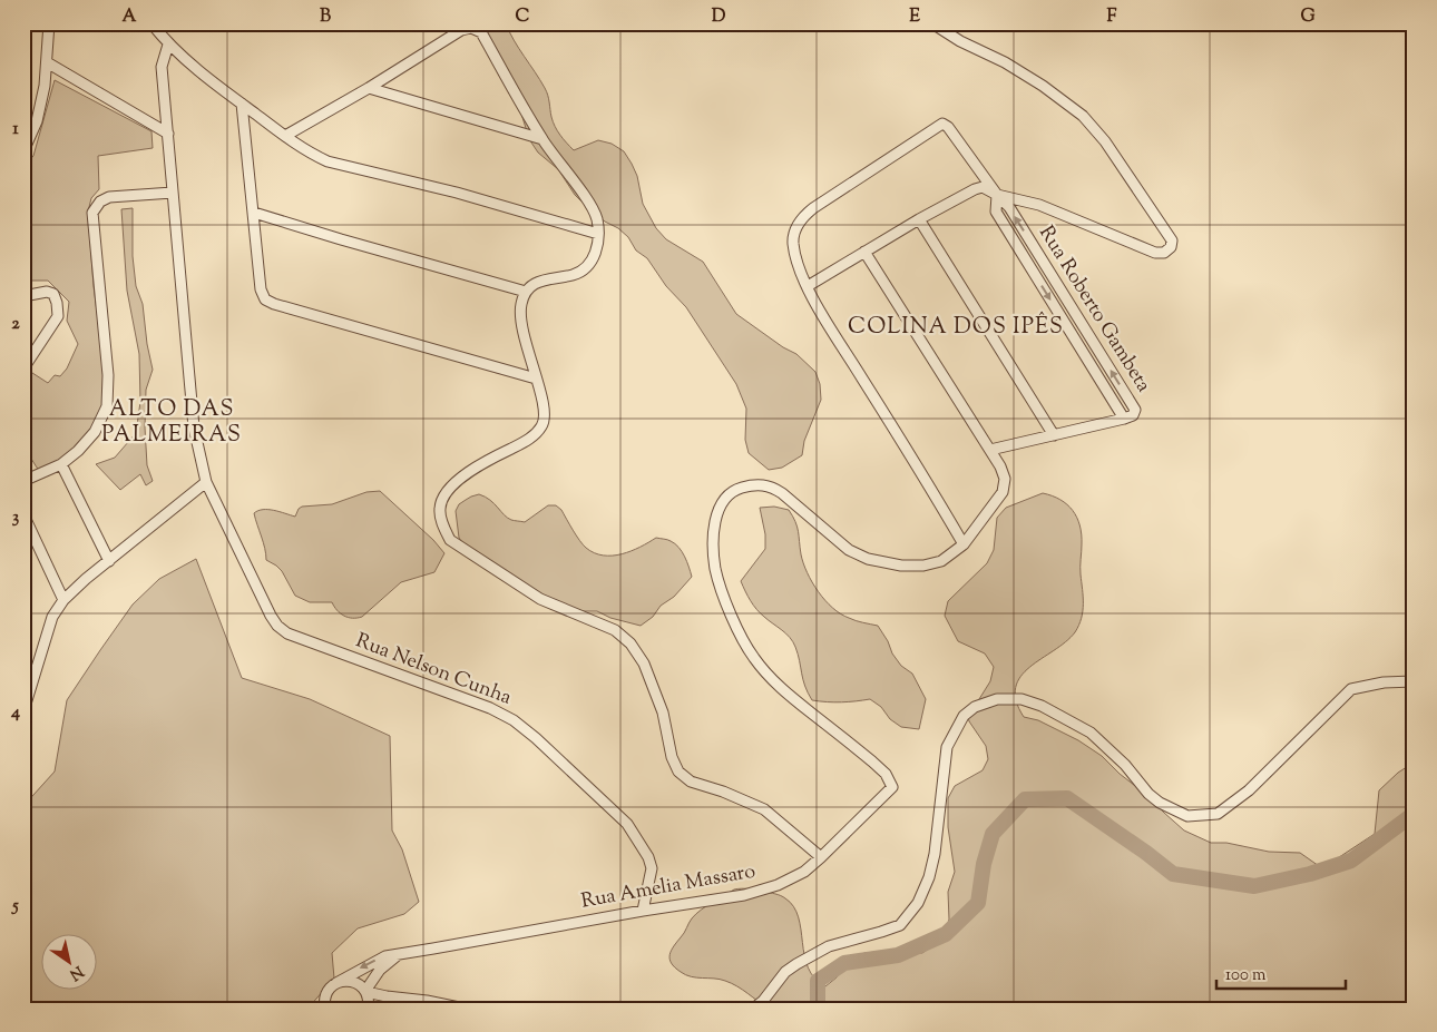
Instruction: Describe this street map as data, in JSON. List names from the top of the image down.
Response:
{
  "streets": {
    "street": ["Rua Roberto Gambeta", "Rua Nelson Cunha", "Rua Amelia Massaro"]
  },
  "crossings": [
    ["Rua Nelson Cunha", "Rua Amelia Massaro"]
  ],
  "districts": ["COLINA DOS IPÊS", "ALTO DAS PALMEIRAS"],
  "scale_bar": "100 m",
  "north": "bottom right",
  "grid": {
    "columns": [
      "A",
      "B",
      "C",
      "D",
      "E",
      "F",
      "G"
    ],
    "rows": [
      "1",
      "2",
      "3",
      "4",
      "5"
    ]
  }
}
